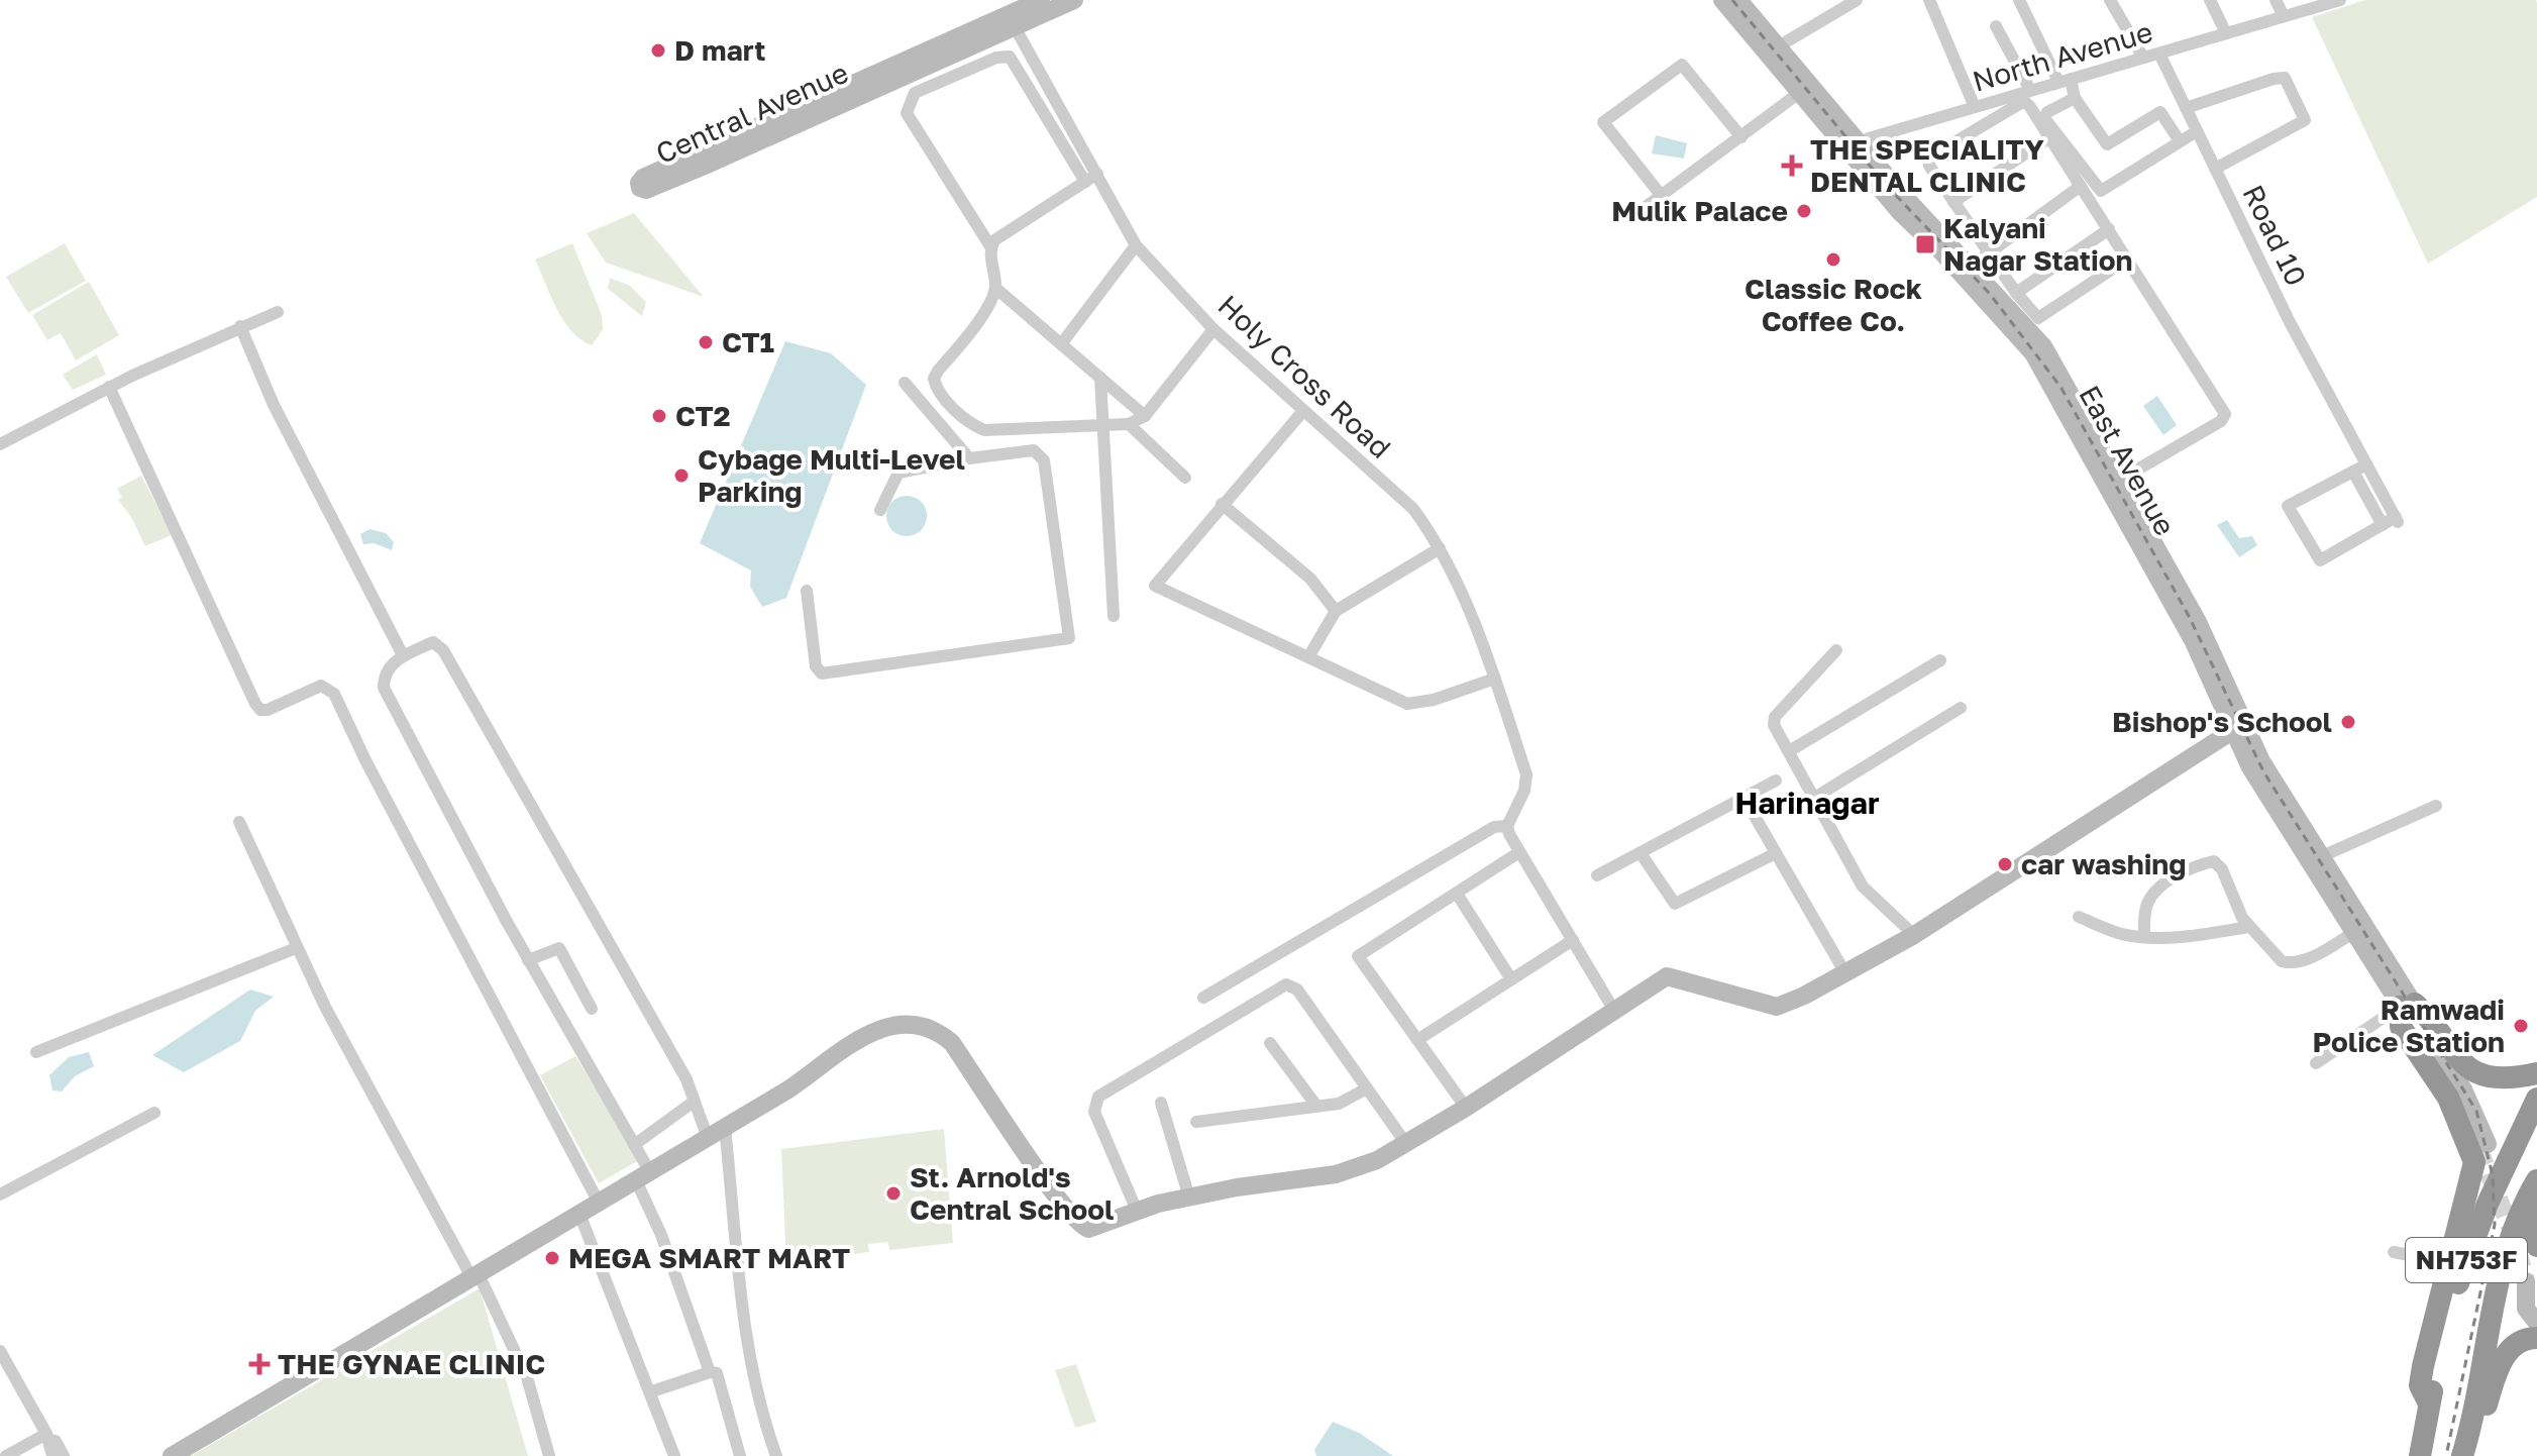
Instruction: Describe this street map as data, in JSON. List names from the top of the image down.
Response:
{
  "streets": {
    "highway": ["NH753F"],
    "street": [
      "North Avenue",
      "Central Avenue",
      "Road 10",
      "Holy Cross Road",
      "East Avenue"
    ]
  },
  "crossings": [
    ["North Avenue", "Road 10"],
    ["North Avenue", "East Avenue"],
    ["Central Avenue", "Holy Cross Road"]
  ],
  "districts": ["Harinagar"],
  "places": {
    "other": [
      "D mart",
      "Mulik Palace",
      "Classic Rock Coffee Co.",
      "CT1",
      "CT2",
      "Cybage Multi-Level Parking",
      "Bishop's School",
      "car washing",
      "Ramwadi Police Station",
      "St. Arnold's Central School",
      "MEGA SMART MART"
    ],
    "health": ["THE SPECIALITY DENTAL CLINIC", "THE GYNAE CLINIC"],
    "transit": ["Kalyani Nagar Station"]
  }
}
